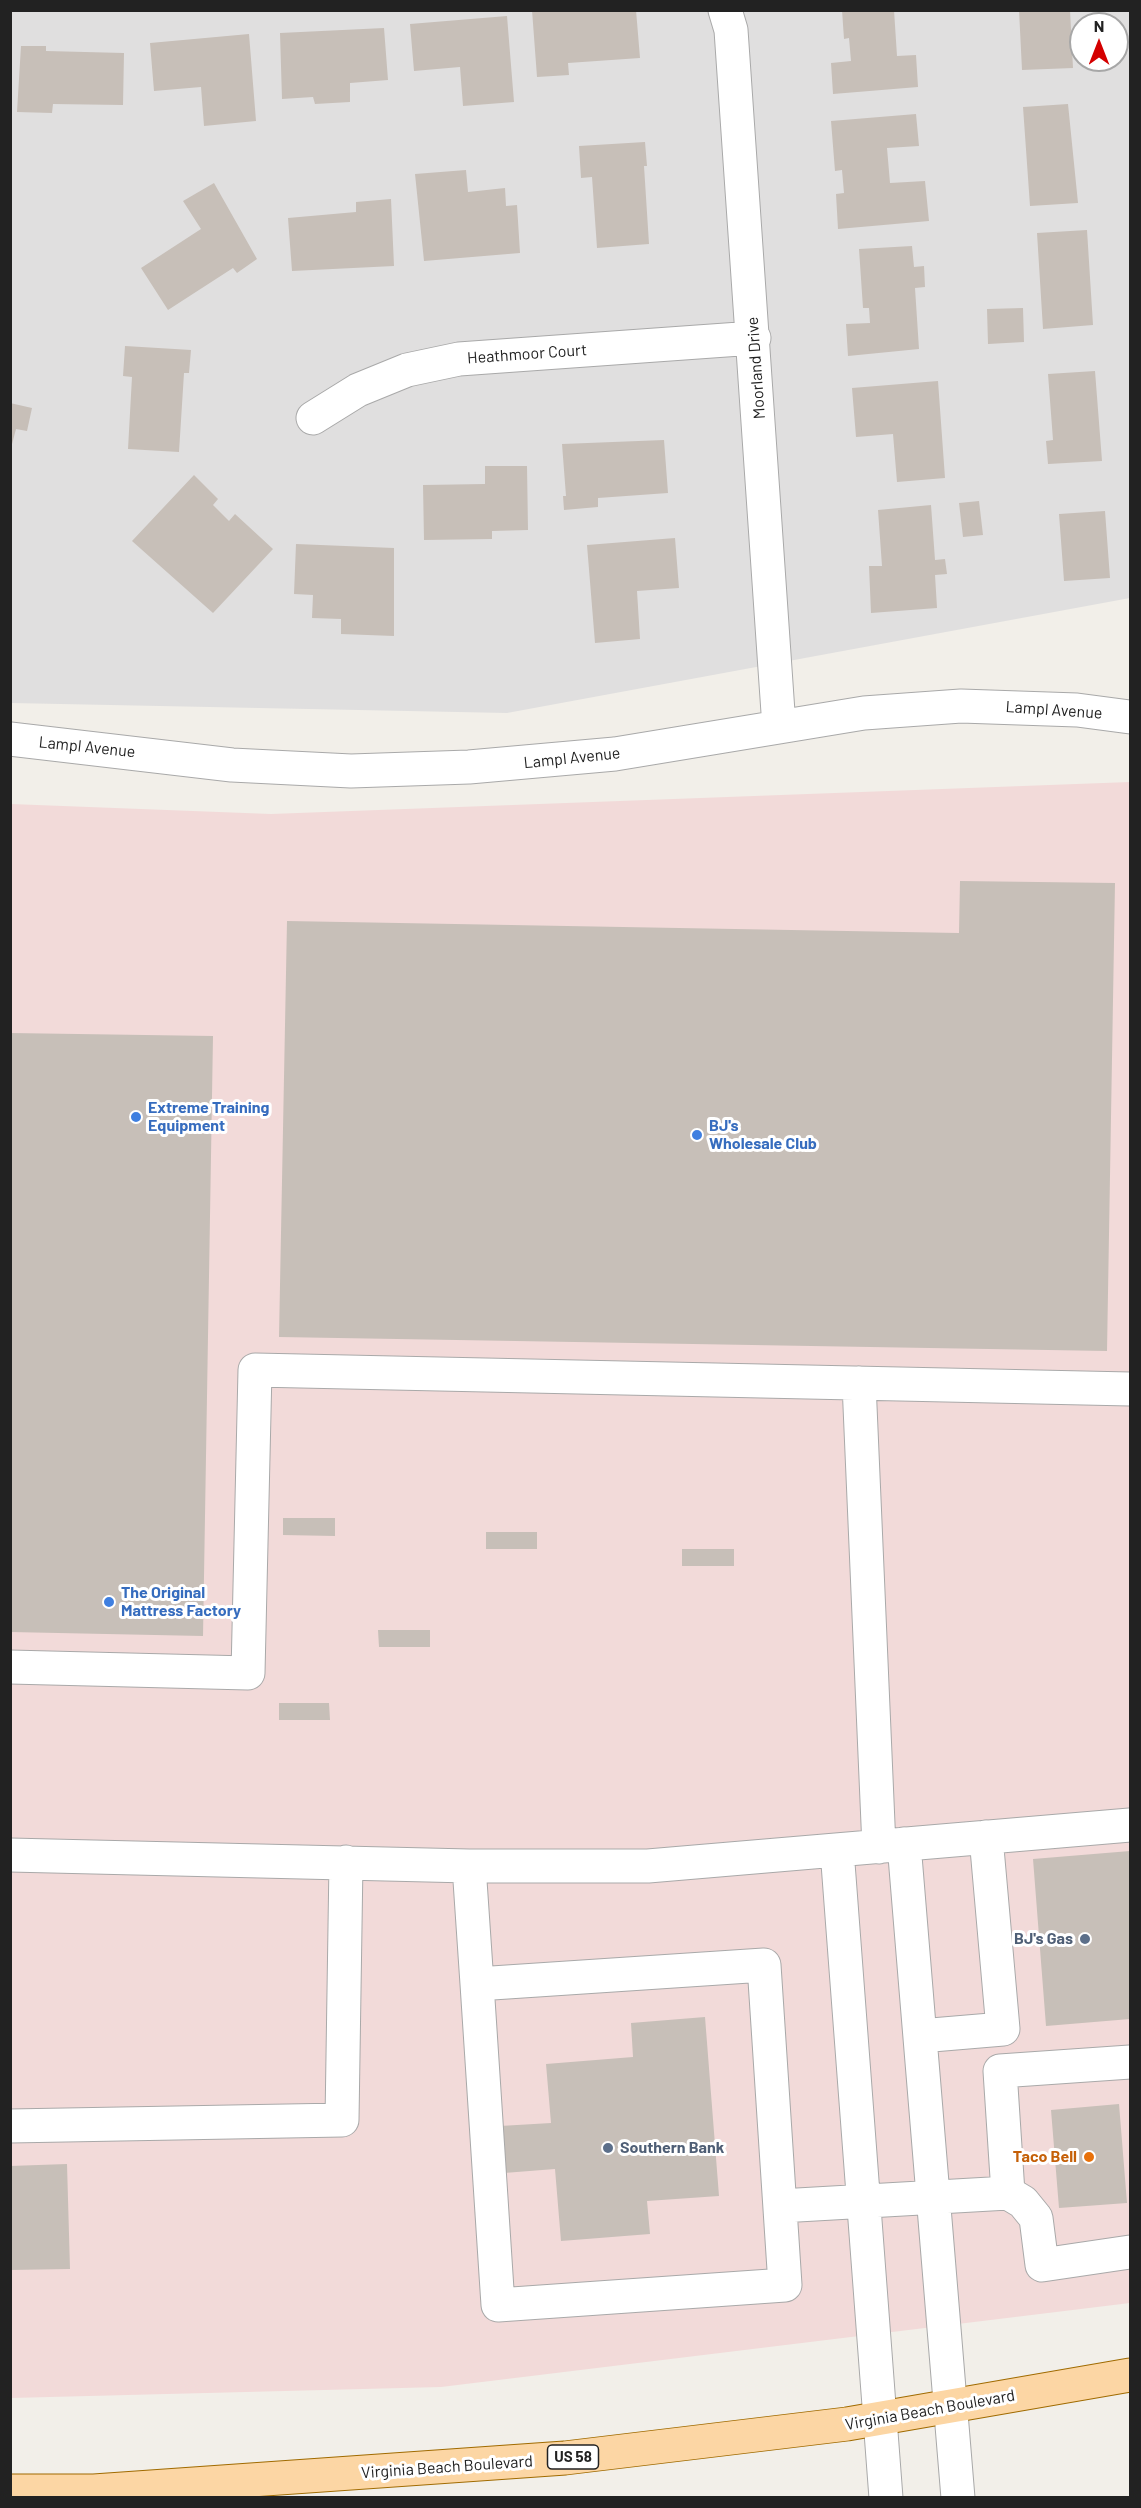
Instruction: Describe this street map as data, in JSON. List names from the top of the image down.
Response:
{
  "streets": {
    "main road": ["Virginia Beach Boulevard", "US 58"],
    "street": ["Heathmoor Court", "Moorland Drive", "Lampl Avenue"]
  },
  "crossings": [
    ["Heathmoor Court", "Moorland Drive"],
    ["Moorland Drive", "Lampl Avenue"]
  ],
  "places": [
    "Extreme Training Equipment",
    "BJ's Wholesale Club",
    "The Original Mattress Factory",
    "BJ's Gas",
    "Southern Bank",
    "Taco Bell"
  ],
  "north": "top"
}
